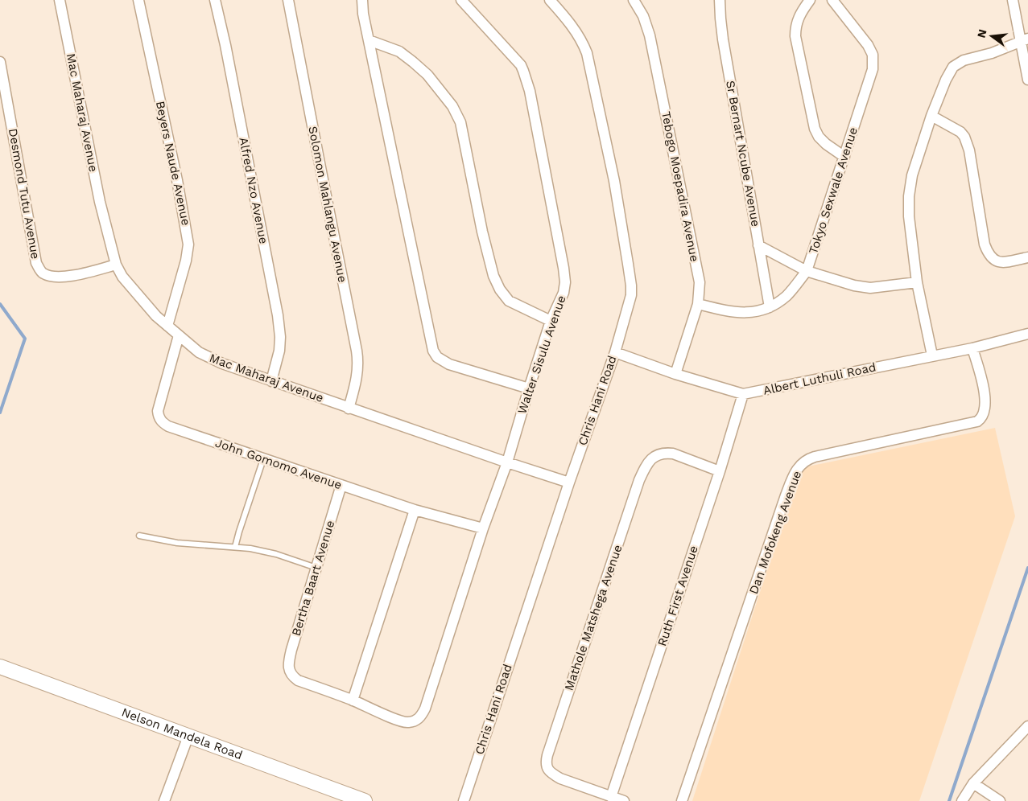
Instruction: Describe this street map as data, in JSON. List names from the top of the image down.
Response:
{
  "streets": {
    "street": [
      "Mac Maharaj Avenue",
      "Sr Bernart Ncube Avenue",
      "Beyers Naude Avenue",
      "Tebogo Moepadira Avenue",
      "Alfred Nzo Avenue",
      "Tokyo Sexwale Avenue",
      "Desmond Tutu Avenue",
      "Solomon Mahlangu Avenue",
      "Walter Sisulu Avenue",
      "Albert Luthuli Road",
      "Chris Hani Road",
      "John Gomomo Avenue",
      "Dan Mofokeng Avenue",
      "Bertha Baart Avenue",
      "Ruth First Avenue",
      "Mathole Matshega Avenue",
      "Nelson Mandela Road"
    ]
  },
  "crossings": [
    ["Mac Maharaj Avenue", "Beyers Naude Avenue"],
    ["Mac Maharaj Avenue", "Alfred Nzo Avenue"],
    ["Mac Maharaj Avenue", "Desmond Tutu Avenue"],
    ["Mac Maharaj Avenue", "Solomon Mahlangu Avenue"],
    ["Mac Maharaj Avenue", "Walter Sisulu Avenue"],
    ["Mac Maharaj Avenue", "Chris Hani Road"],
    ["Mac Maharaj Avenue", "John Gomomo Avenue"],
    ["Sr Bernart Ncube Avenue", "Tokyo Sexwale Avenue"],
    ["Tebogo Moepadira Avenue", "Tokyo Sexwale Avenue"],
    ["Tebogo Moepadira Avenue", "Albert Luthuli Road"],
    ["Walter Sisulu Avenue", "John Gomomo Avenue"],
    ["Walter Sisulu Avenue", "Bertha Baart Avenue"],
    ["Albert Luthuli Road", "Chris Hani Road"],
    ["Albert Luthuli Road", "Dan Mofokeng Avenue"],
    ["Albert Luthuli Road", "Ruth First Avenue"],
    ["John Gomomo Avenue", "Bertha Baart Avenue"],
    ["Ruth First Avenue", "Mathole Matshega Avenue"]
  ],
  "north": "left"
}
